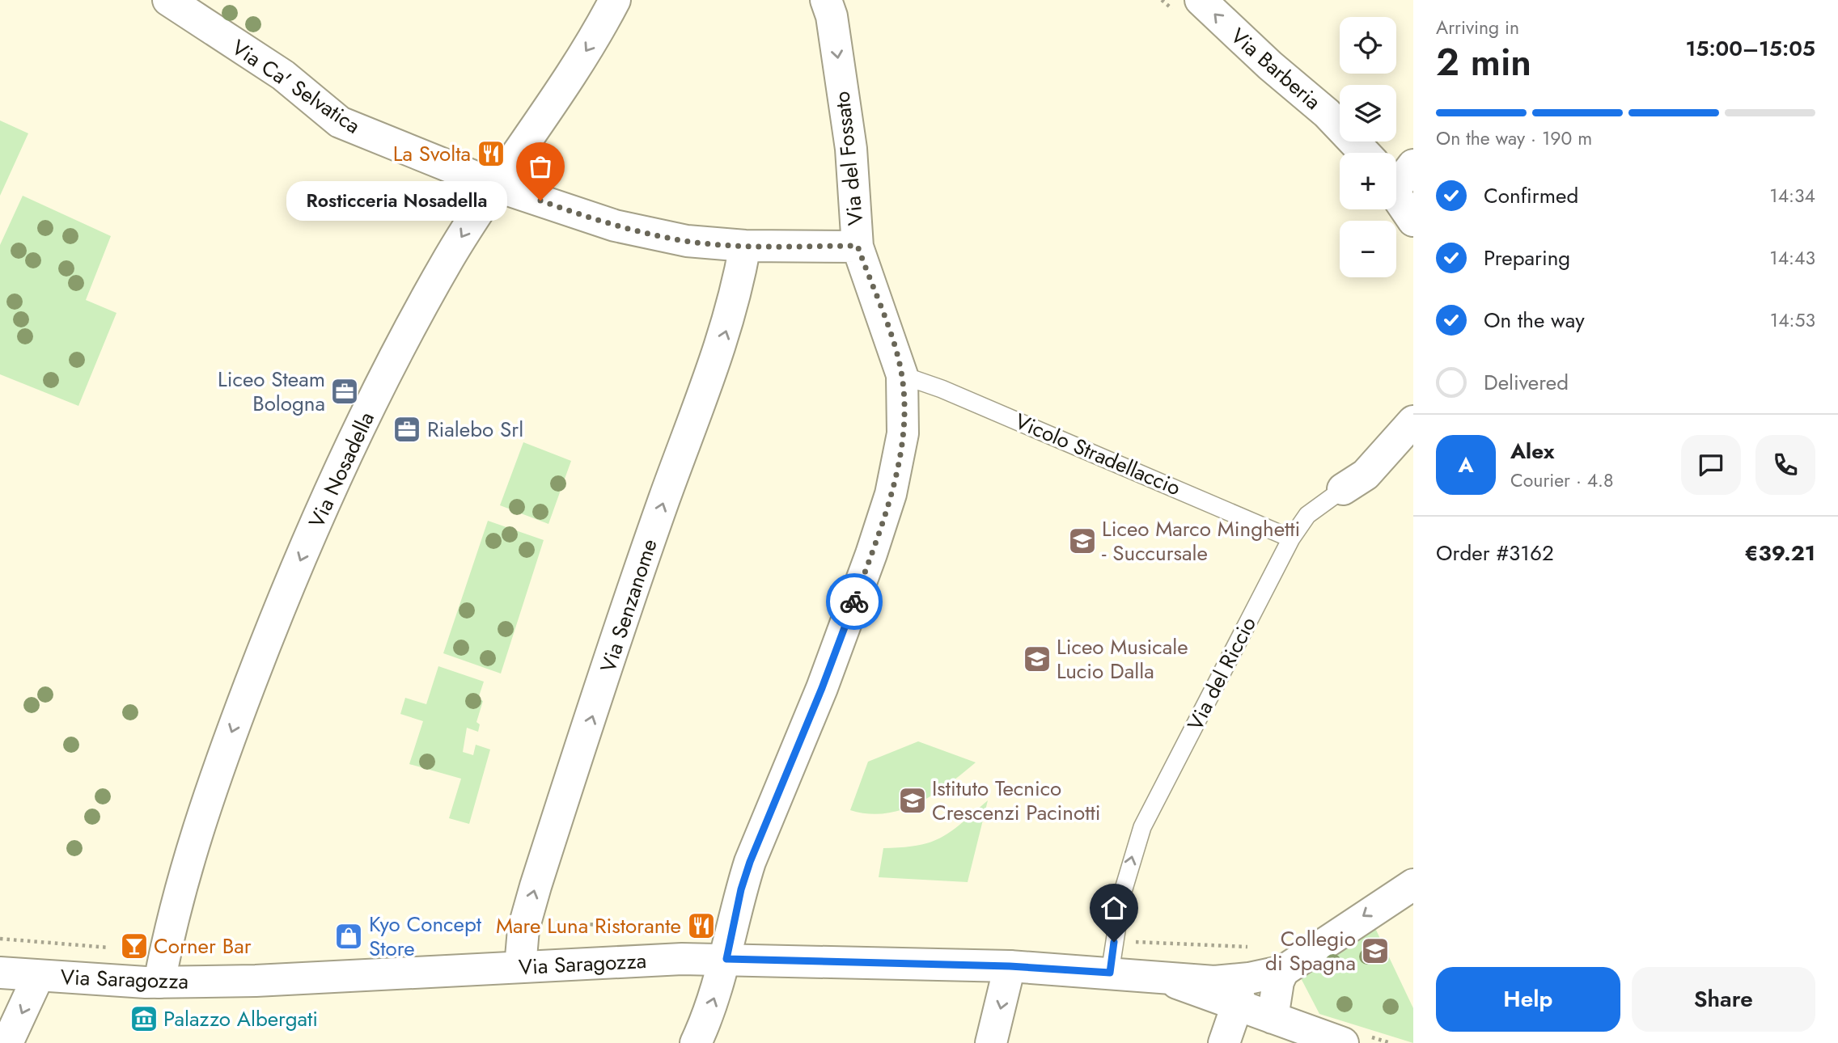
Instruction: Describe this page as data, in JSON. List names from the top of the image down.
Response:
{
  "streets": {
    "street": [
      "Via Barberia",
      "Via Ca' Selvatica",
      "Via del Fossato",
      "Via Nosadella",
      "Via Senzanome",
      "Via del Riccio",
      "Via Saragozza"
    ],
    "lane": ["Vicolo Stradellaccio"]
  },
  "crossings": [
    ["Via Ca' Selvatica", "Via del Fossato"],
    ["Via Ca' Selvatica", "Via Nosadella"],
    ["Via Ca' Selvatica", "Via Senzanome"],
    ["Via del Fossato", "Vicolo Stradellaccio"],
    ["Via del Fossato", "Via Saragozza"],
    ["Vicolo Stradellaccio", "Via del Riccio"],
    ["Via Nosadella", "Via Saragozza"],
    ["Via Senzanome", "Via Saragozza"],
    ["Via del Riccio", "Via Saragozza"]
  ],
  "one_way": [
    "Via Barberia",
    "Via Nosadella",
    "Via Senzanome",
    "Via del Riccio"
  ],
  "places": {
    "restaurant": ["La Svolta", "Mare Luna Ristorante"],
    "other": ["Rosticceria Nosadella"],
    "office": ["Liceo Steam Bologna", "Rialebo Srl"],
    "school or university": [
      "Liceo Marco Minghetti - Succursale",
      "Liceo Musicale Lucio Dalla",
      "Istituto Tecnico Crescenzi Pacinotti",
      "Collegio di Spagna"
    ],
    "shop": ["Kyo Concept Store"],
    "bar": ["Corner Bar"],
    "museum": ["Palazzo Albergati"]
  },
  "page": {
    "heading": ["2 min", "Arriving in", "15:00–15:05"],
    "panel": [
      "Alex",
      "Courier · 4.8",
      "Order #3162",
      "€39.21"
    ],
    "map_buttons": ["+", "−"],
    "bar": "On the way · 190 m",
    "list": [
      ["Confirmed", "14:34"],
      ["Preparing", "14:43"],
      ["On the way", "14:53"],
      "Delivered"
    ],
    "bubble": "Rosticceria Nosadella",
    "round": "A",
    "buttons": ["Help", "Share"]
  }
}
